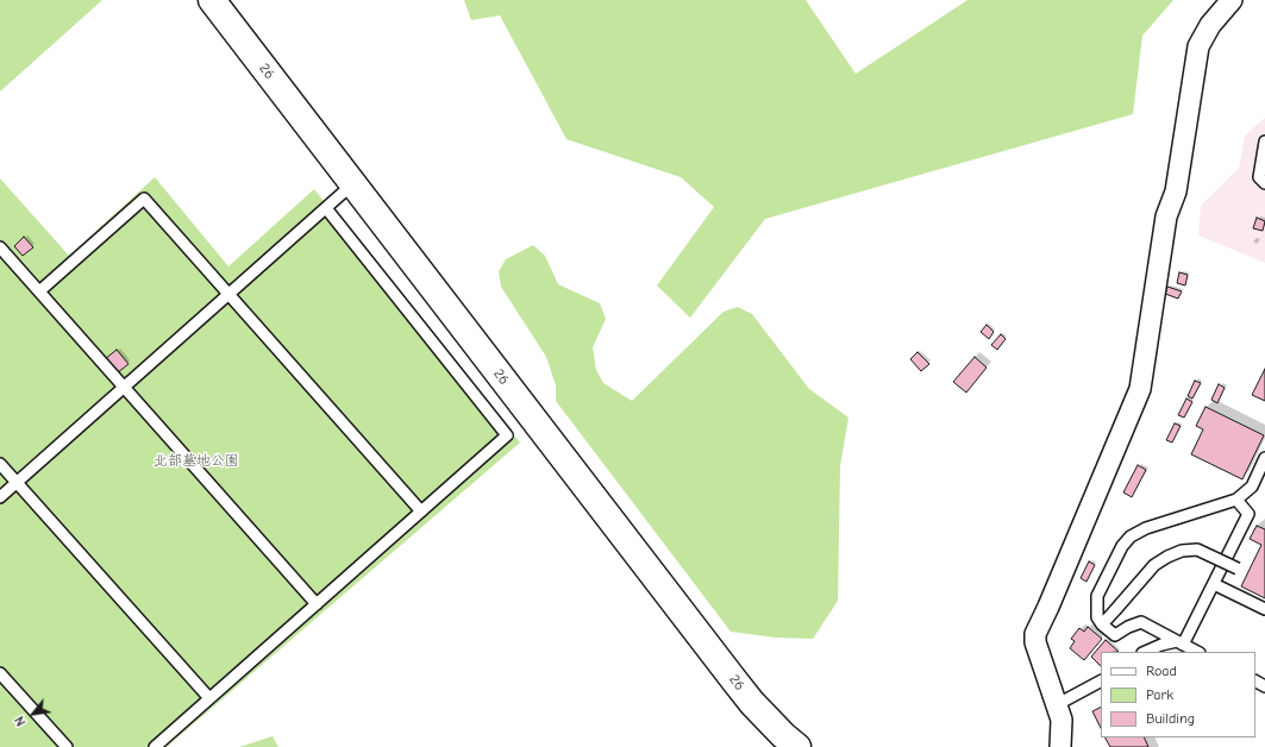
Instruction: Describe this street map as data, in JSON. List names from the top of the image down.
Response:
{
  "streets": {
    "street": ["26"]
  },
  "parks": ["北部墓地公園"],
  "legend": ["Road", "Park", "Building"],
  "north": "bottom left"
}
